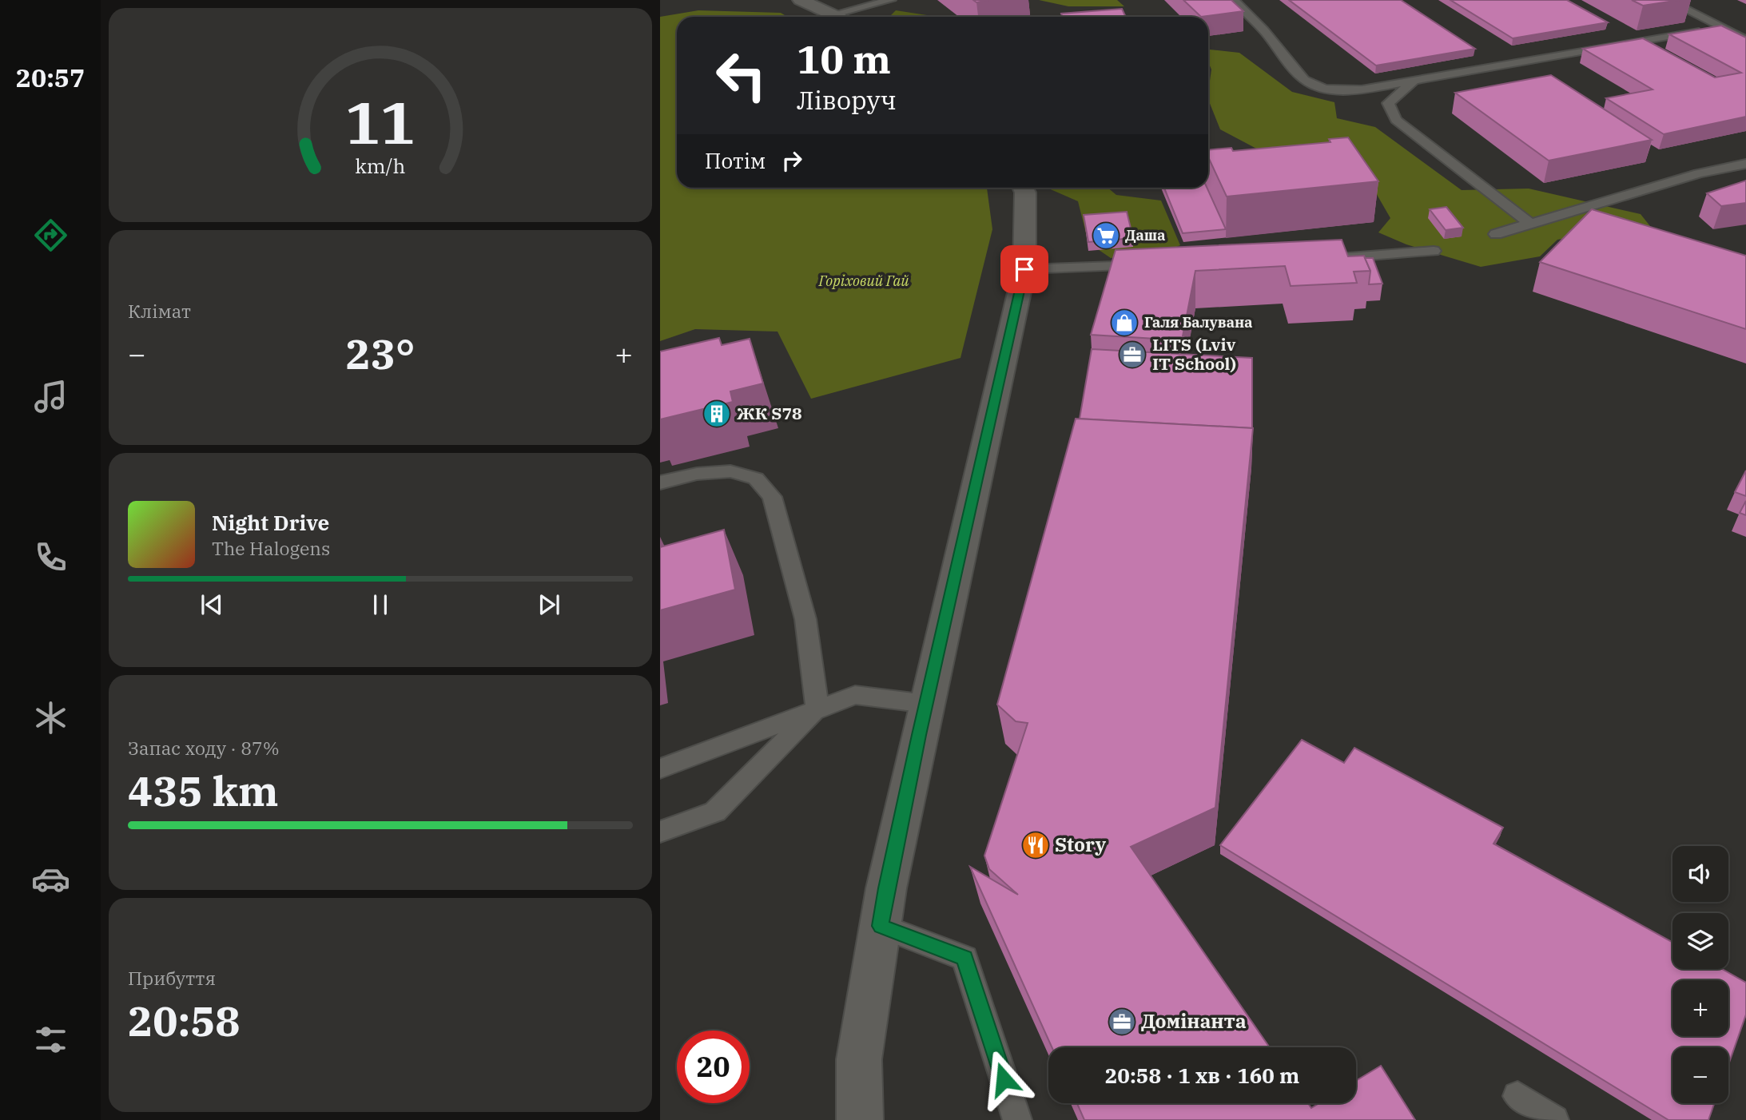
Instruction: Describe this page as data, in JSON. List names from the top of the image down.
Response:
{
  "parks": ["Горіховий Гай"],
  "places": {
    "supermarket": ["Даша"],
    "shop": ["Галя Балувана"],
    "office": ["LITS (Lviv IT School)", "Домінанта"],
    "building": ["ЖК S78"],
    "restaurant": ["Story"]
  },
  "page": {
    "tabs": "20:57",
    "turn": ["10 m", "Ліворуч"],
    "then": "Потім",
    "tile": [
      "Клімат",
      ["Запас ходу · 87%", "435 km"],
      ["Прибуття", "20:58"]
    ],
    "heat": ["−", "23°", "+"],
    "song": ["Night Drive", "The Halogens"],
    "map_buttons": ["+", "−"],
    "limit": "20",
    "trip": "20:58 · 1 хв · 160 m",
    "gauge": ["11", "km/h"]
  }
}
